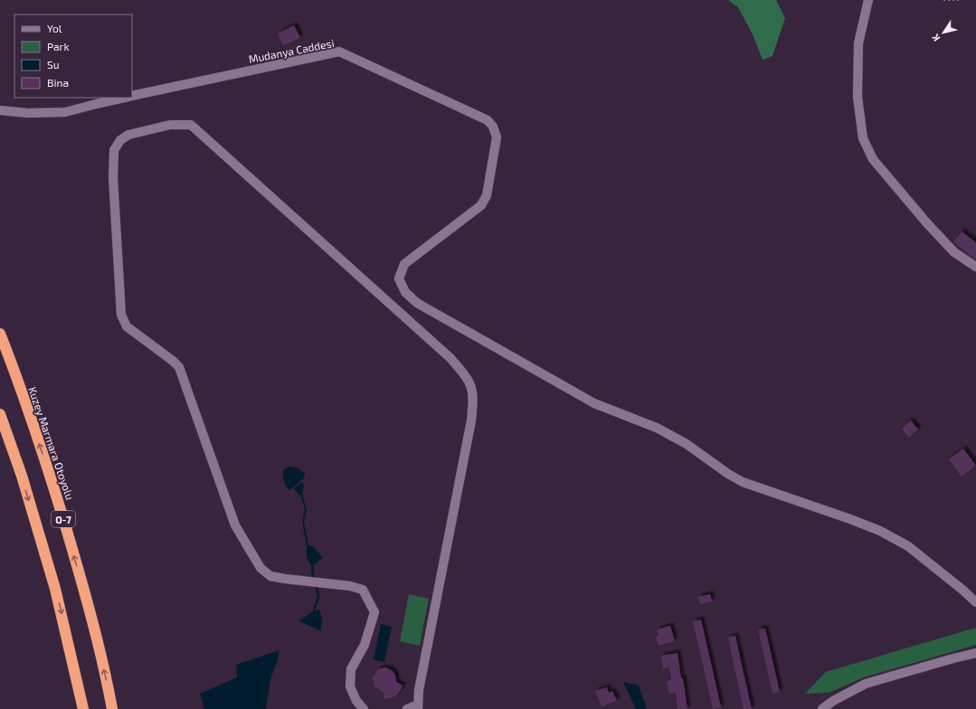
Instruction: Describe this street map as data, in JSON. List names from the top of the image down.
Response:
{
  "streets": {
    "highway": ["Kuzey Marmara Otoyolu", "O-7"],
    "street": ["Mudanya Caddesi"]
  },
  "legend": [
    "Yol",
    "Park",
    "Su",
    "Bina"
  ],
  "north": "bottom left"
}
